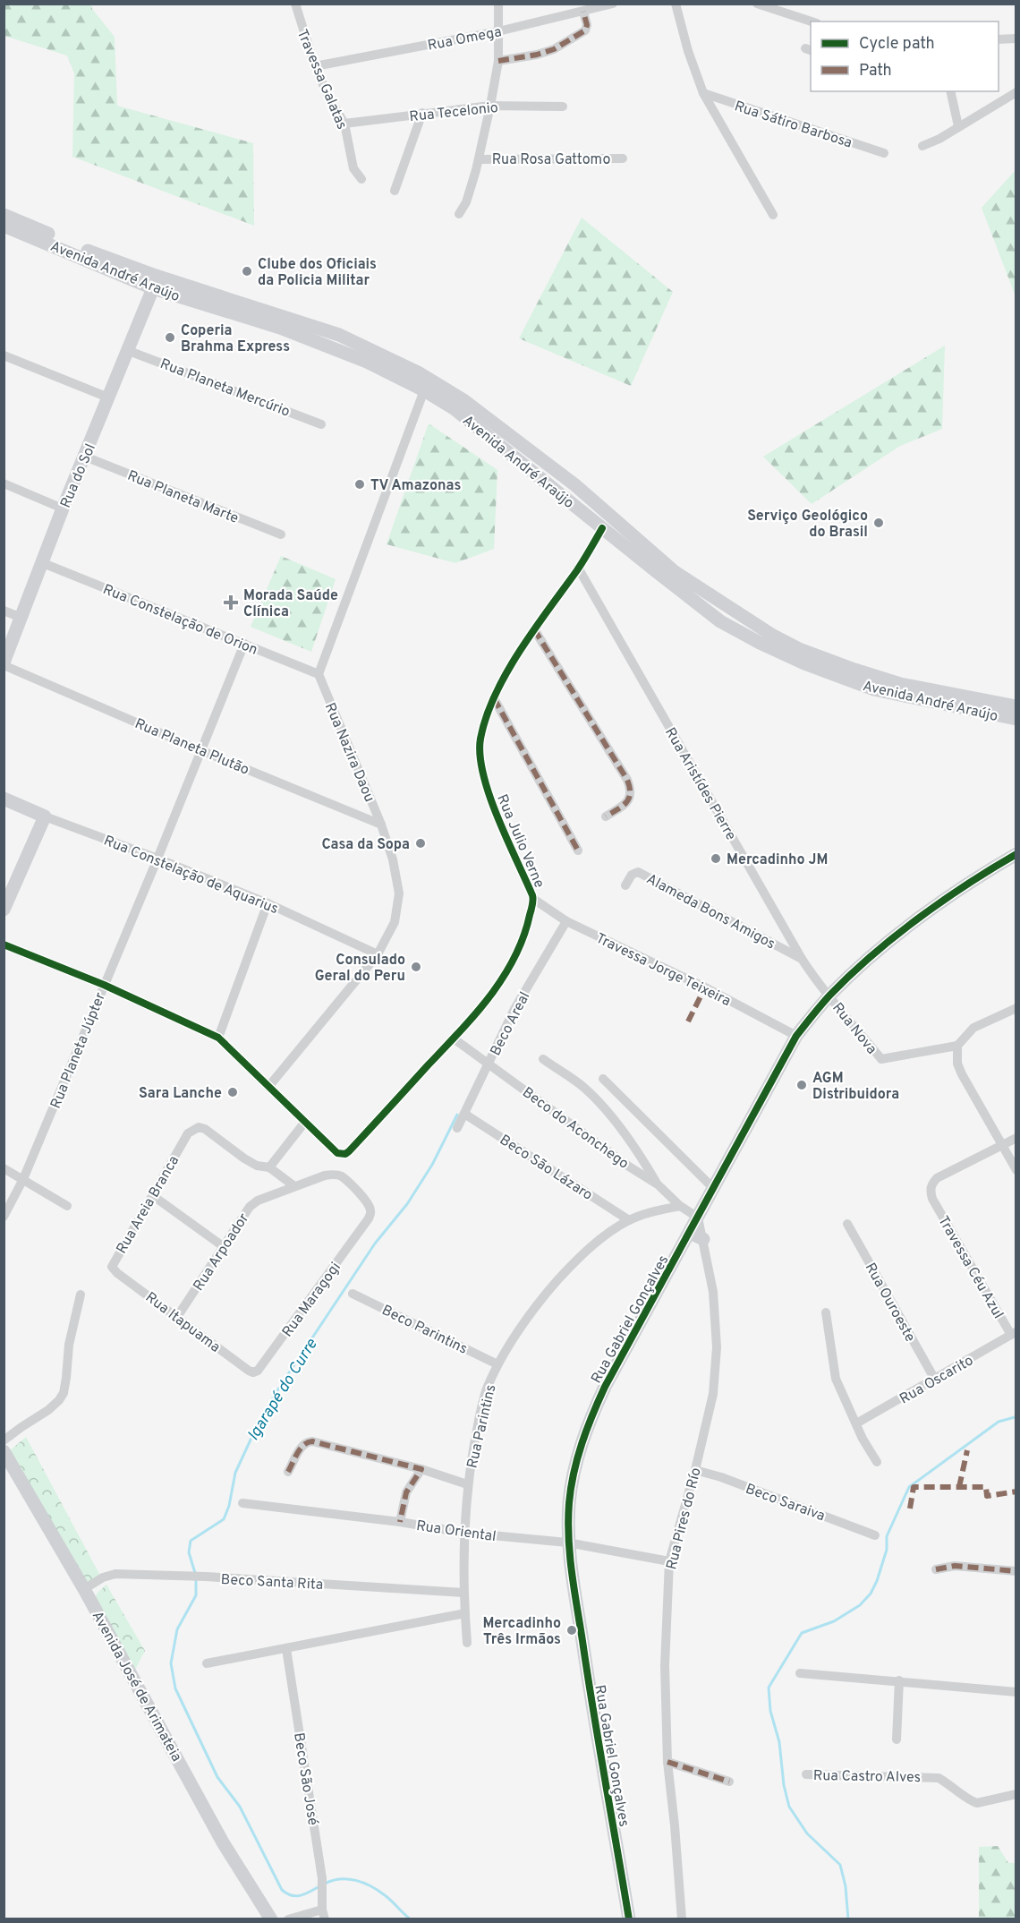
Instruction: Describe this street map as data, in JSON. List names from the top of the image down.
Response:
{
  "streets": {
    "street": [
      "Rua Omega",
      "Travessa Galatas",
      "Rua Tecelonio",
      "Rua Sátiro Barbosa",
      "Rua Rosa Gattomo",
      "Avenida André Araújo",
      "Rua Planeta Mercúrio",
      "Rua do Sol",
      "Rua Planeta Marte",
      "Rua Constelação de Orion",
      "Rua Planeta Plutão",
      "Rua Nazira Daou",
      "Rua Aristídes Pierre",
      "Rua Julio Verne",
      "Rua Constelação de Aquarius",
      "Alameda Bons Amigos",
      "Travessa Jorge Teixeira",
      "Beco Areal",
      "Rua Nova",
      "Rua Planeta Júpter",
      "Beco do Aconchego",
      "Beco São Lázaro",
      "Rua Areia Branca",
      "Rua Arpoador",
      "Travessa Céu Azul",
      "Rua Maragogi",
      "Rua Ouroeste",
      "Rua Gabriel Gonçalves",
      "Rua Itapuama",
      "Beco Parintins",
      "Rua Oscarito",
      "Rua Parintins",
      "Beco Saraiva",
      "Rua Pires do Río",
      "Rua Oriental",
      "Beco Santa Rita",
      "Avenida José de Arimateia",
      "Rua Castro Alves",
      "Beco São José"
    ]
  },
  "crossings": [
    ["Rua Omega", "Travessa Galatas"],
    ["Travessa Galatas", "Rua Tecelonio"],
    ["Avenida André Araújo", "Rua do Sol"],
    ["Avenida André Araújo", "Rua Julio Verne"],
    ["Rua Planeta Mercúrio", "Rua do Sol"],
    ["Rua do Sol", "Rua Planeta Marte"],
    ["Rua do Sol", "Rua Constelação de Orion"],
    ["Rua do Sol", "Rua Planeta Plutão"],
    ["Rua Constelação de Orion", "Rua Nazira Daou"],
    ["Rua Constelação de Orion", "Rua Planeta Júpter"],
    ["Rua Planeta Plutão", "Rua Nazira Daou"],
    ["Rua Planeta Plutão", "Rua Planeta Júpter"],
    ["Rua Nazira Daou", "Rua Constelação de Aquarius"],
    ["Rua Aristídes Pierre", "Rua Julio Verne"],
    ["Rua Aristídes Pierre", "Alameda Bons Amigos"],
    ["Rua Aristídes Pierre", "Rua Nova"],
    ["Rua Aristídes Pierre", "Rua Gabriel Gonçalves"],
    ["Rua Julio Verne", "Travessa Jorge Teixeira"],
    ["Rua Julio Verne", "Beco do Aconchego"],
    ["Rua Constelação de Aquarius", "Rua Planeta Júpter"],
    ["Travessa Jorge Teixeira", "Beco Areal"],
    ["Travessa Jorge Teixeira", "Rua Gabriel Gonçalves"],
    ["Beco Areal", "Beco do Aconchego"],
    ["Beco Areal", "Beco São Lázaro"],
    ["Rua Nova", "Rua Gabriel Gonçalves"],
    ["Beco do Aconchego", "Rua Gabriel Gonçalves"],
    ["Beco do Aconchego", "Rua Parintins"],
    ["Beco do Aconchego", "Rua Pires do Río"],
    ["Beco São Lázaro", "Rua Parintins"],
    ["Rua Areia Branca", "Rua Itapuama"],
    ["Rua Arpoador", "Rua Maragogi"],
    ["Rua Arpoador", "Rua Itapuama"],
    ["Travessa Céu Azul", "Rua Oscarito"],
    ["Rua Maragogi", "Rua Itapuama"],
    ["Rua Ouroeste", "Rua Oscarito"],
    ["Rua Gabriel Gonçalves", "Rua Pires do Río"],
    ["Rua Gabriel Gonçalves", "Rua Oriental"],
    ["Beco Parintins", "Rua Parintins"],
    ["Rua Parintins", "Rua Oriental"],
    ["Rua Parintins", "Beco Santa Rita"],
    ["Beco Saraiva", "Rua Pires do Río"],
    ["Rua Pires do Río", "Rua Oriental"],
    ["Beco Santa Rita", "Avenida José de Arimateia"]
  ],
  "water": ["Igarapé do Curre"],
  "places": {
    "other": [
      "Clube dos Oficiais da Policia Militar",
      "Coperia Brahma Express",
      "TV Amazonas",
      "Serviço Geológico do Brasil",
      "Casa da Sopa",
      "Mercadinho JM",
      "Consulado Geral do Peru",
      "AGM Distribuidora",
      "Sara Lanche",
      "Mercadinho Três Irmãos"
    ],
    "health": ["Morada Saúde Clínica"]
  },
  "legend": ["Cycle path", "Path"]
}
